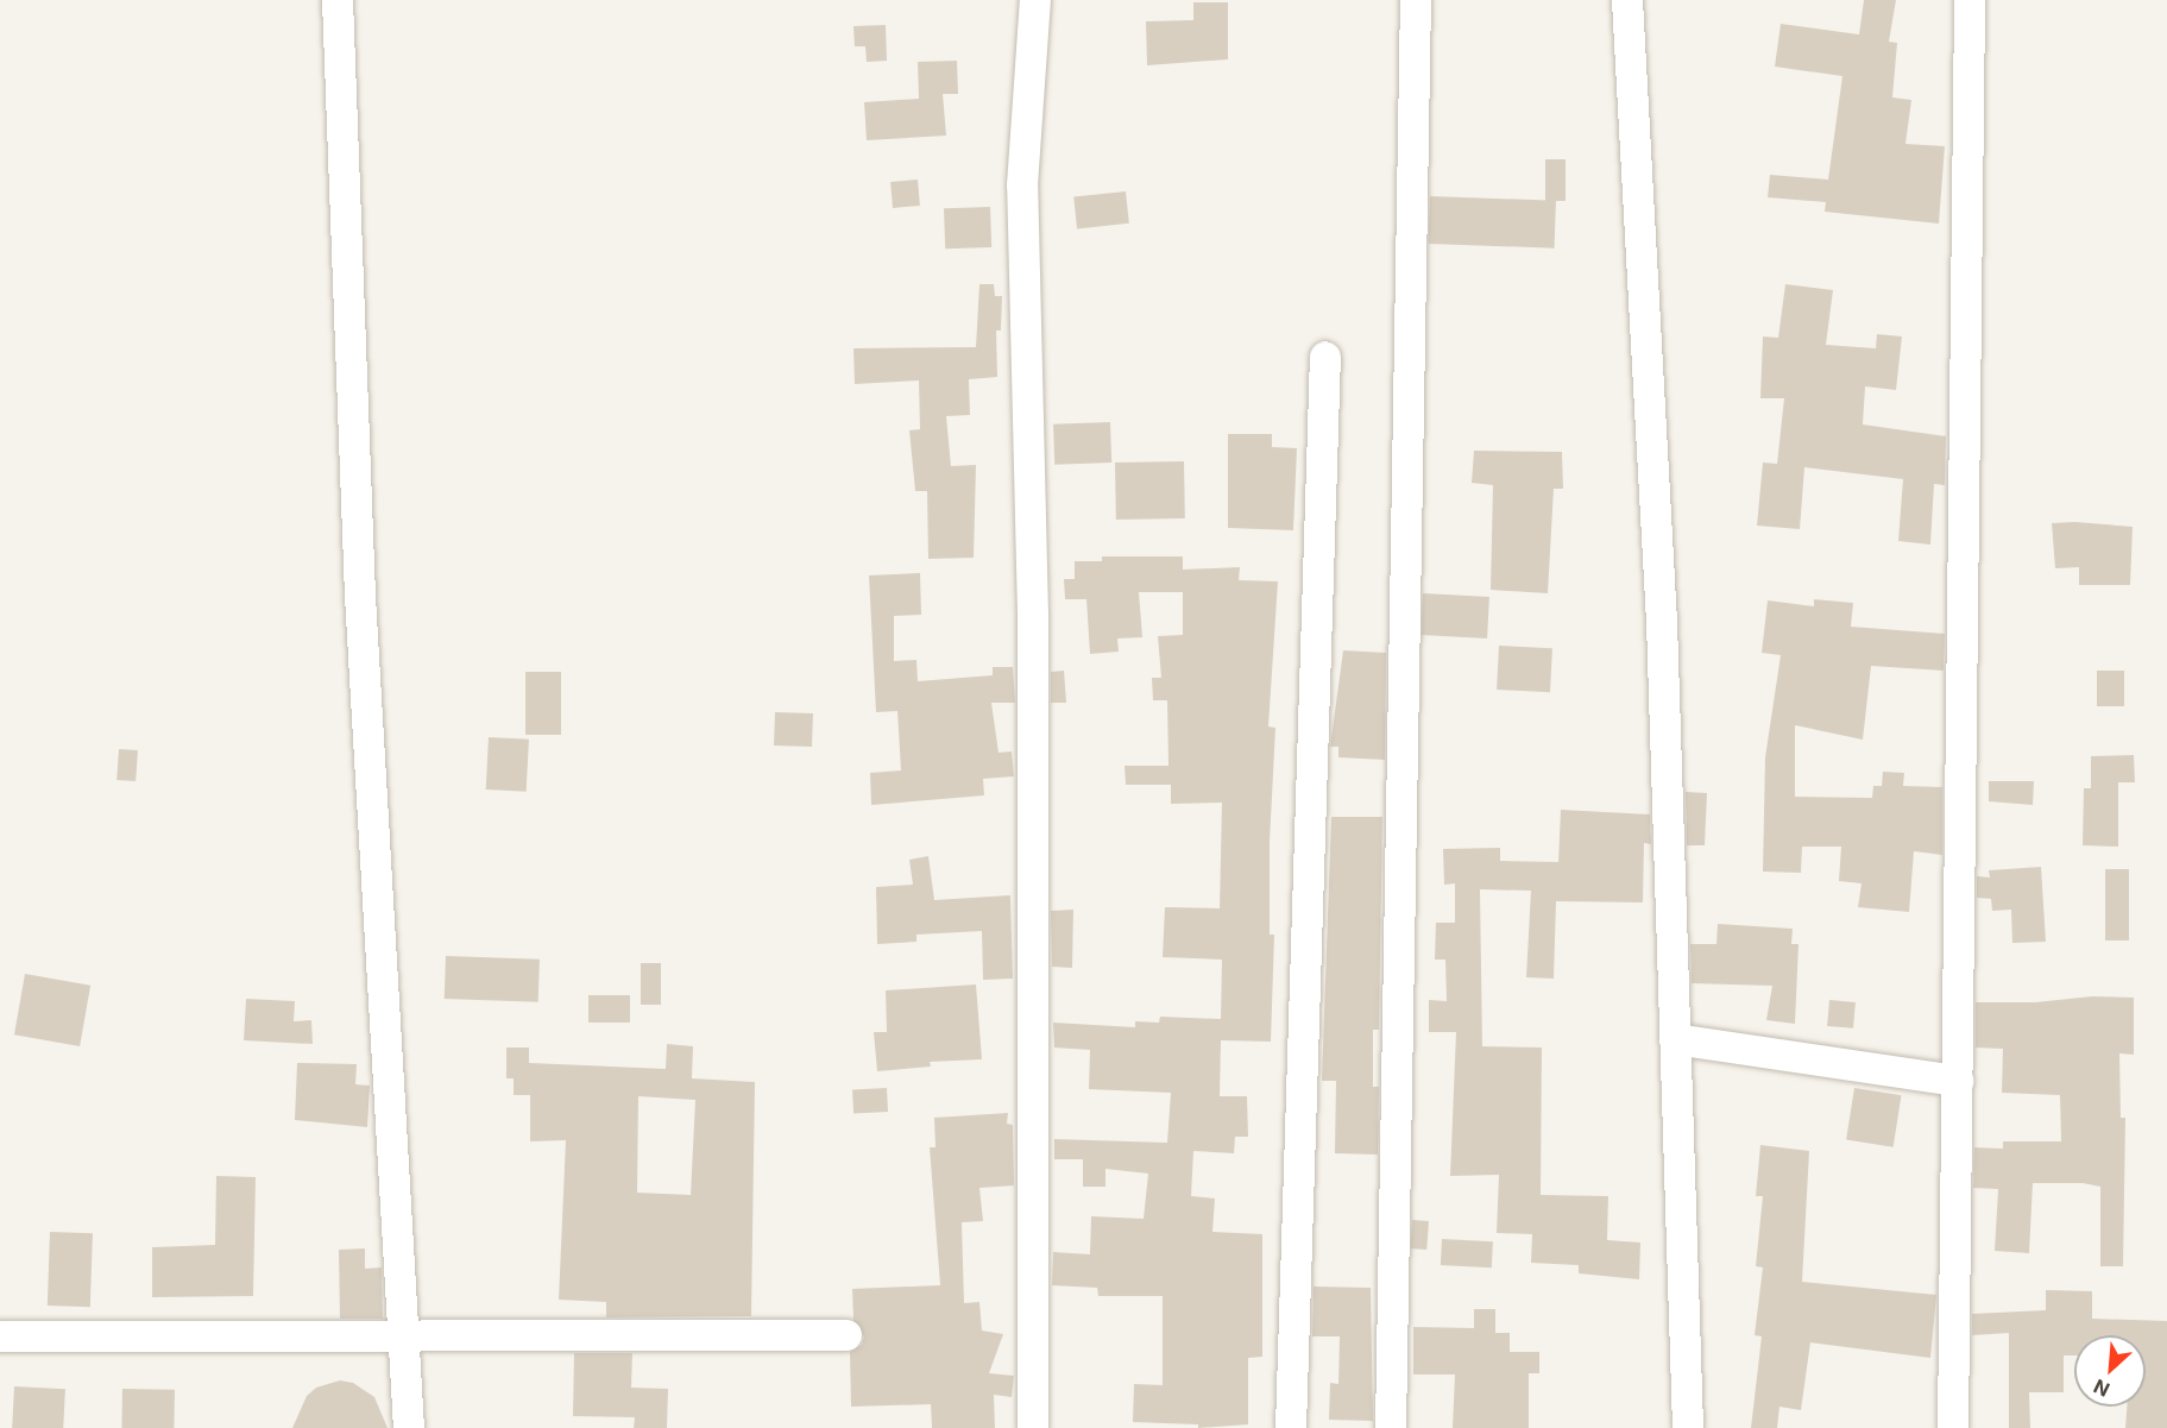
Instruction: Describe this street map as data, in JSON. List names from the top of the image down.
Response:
{
  "north": "bottom left"
}
